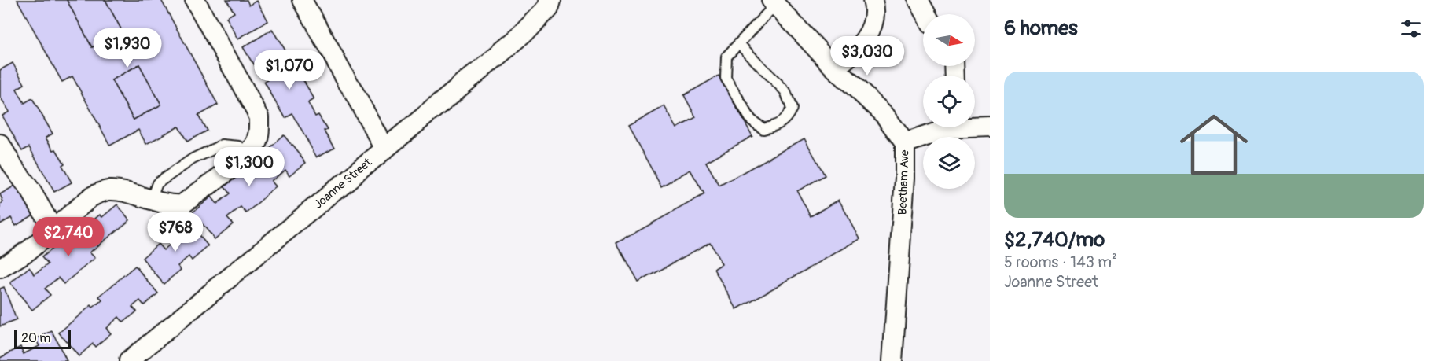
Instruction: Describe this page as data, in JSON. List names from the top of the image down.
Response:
{
  "streets": {
    "street": ["Beetham Ave", "Joanne Street"]
  },
  "scale_bar": "20 m",
  "north": "right",
  "page": {
    "heading": "6 homes",
    "price": [
      "$1,930",
      "$3,030",
      "$1,070",
      "$1,300",
      "$768",
      "$2,740"
    ],
    "list": [
      {
        "name": "$2,740/mo",
        "note": "5 rooms · 143 m² · Joanne Street"
      }
    ],
    "scale": "20 m"
  }
}
